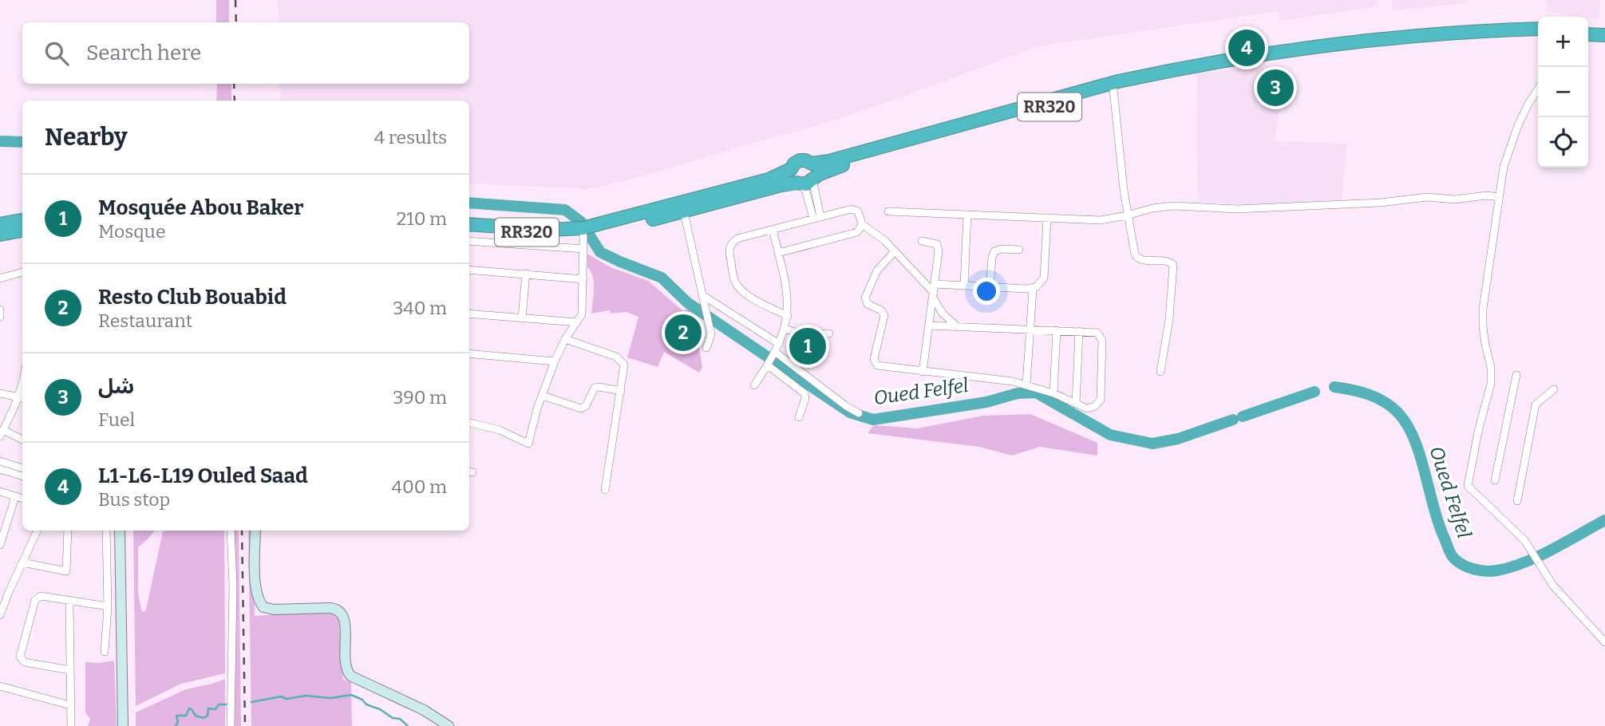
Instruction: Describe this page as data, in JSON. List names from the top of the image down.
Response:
{
  "streets": {
    "highway": ["RR320"]
  },
  "water": ["Oued Felfel"],
  "page": {
    "map_buttons": ["+", "−"],
    "search": "Search here",
    "pins": [
      "4",
      "3",
      "2",
      "1"
    ],
    "heading": ["Nearby", "4 results"],
    "list": [
      {
        "mark": "1",
        "name": "Mosquée Abou Baker",
        "note": "Mosque",
        "value": "210 m"
      },
      {
        "mark": "2",
        "name": "Resto Club Bouabid",
        "note": "Restaurant",
        "value": "340 m"
      },
      {
        "mark": "3",
        "name": "شل",
        "note": "Fuel",
        "value": "390 m"
      },
      {
        "mark": "4",
        "name": "L1-L6-L19 Ouled Saad",
        "note": "Bus stop",
        "value": "400 m"
      }
    ]
  }
}
